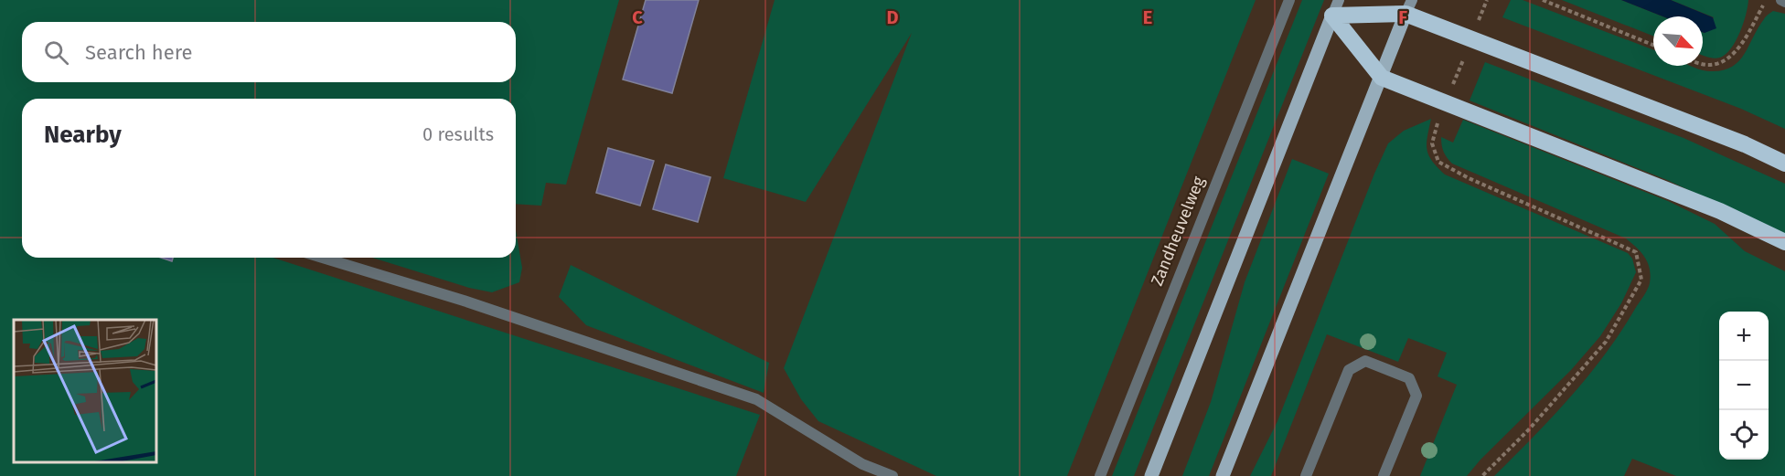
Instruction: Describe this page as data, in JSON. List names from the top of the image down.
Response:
{
  "streets": {
    "street": ["Zandheuvelweg"]
  },
  "north": "bottom right",
  "page": {
    "search": "Search here",
    "heading": ["Nearby", "0 results"],
    "map_buttons": ["+", "−"]
  },
  "grid": {
    "columns": [
      "C",
      "D",
      "E",
      "F"
    ]
  }
}
